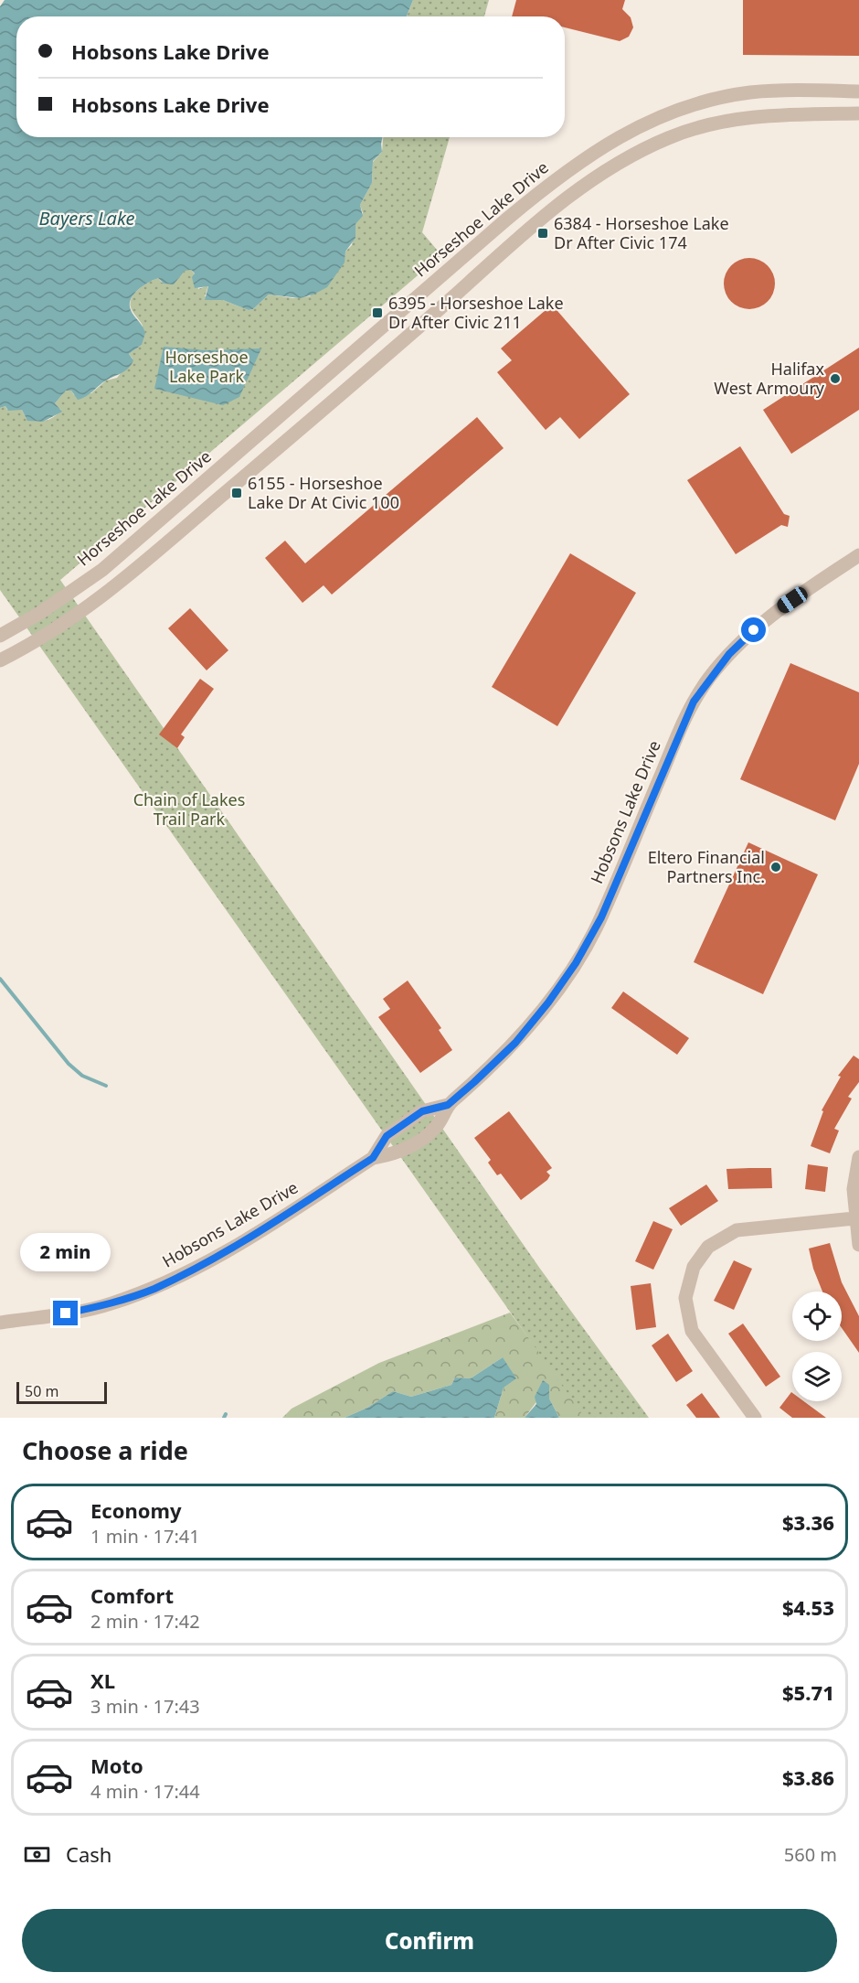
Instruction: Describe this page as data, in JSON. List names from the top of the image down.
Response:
{
  "streets": {
    "street": ["Horseshoe Lake Drive", "Hobsons Lake Drive"]
  },
  "water": ["Bayers Lake"],
  "parks": ["Horseshoe Lake Park", "Chain of Lakes Trail Park"],
  "places": {
    "transit": ["6384 - Horseshoe Lake Dr After Civic 174", "6395 - Horseshoe Lake Dr After Civic 211", "6155 - Horseshoe Lake Dr At Civic 100"],
    "other": ["Halifax West Armoury", "Eltero Financial Partners Inc."]
  },
  "scale_bar": "50 m",
  "page": {
    "banner": ["Hobsons Lake Drive", "Hobsons Lake Drive"],
    "bubble": "2 min",
    "scale": "50 m",
    "heading": "Choose a ride",
    "list": [
      {
        "name": "Economy",
        "note": "1 min · 17:41",
        "value": "$3.36"
      },
      {
        "name": "Comfort",
        "note": "2 min · 17:42",
        "value": "$4.53"
      },
      {
        "name": "XL",
        "note": "3 min · 17:43",
        "value": "$5.71"
      },
      {
        "name": "Moto",
        "note": "4 min · 17:44",
        "value": "$3.86"
      }
    ],
    "pay": ["Cash", "560 m"],
    "buttons": "Confirm"
  }
}
